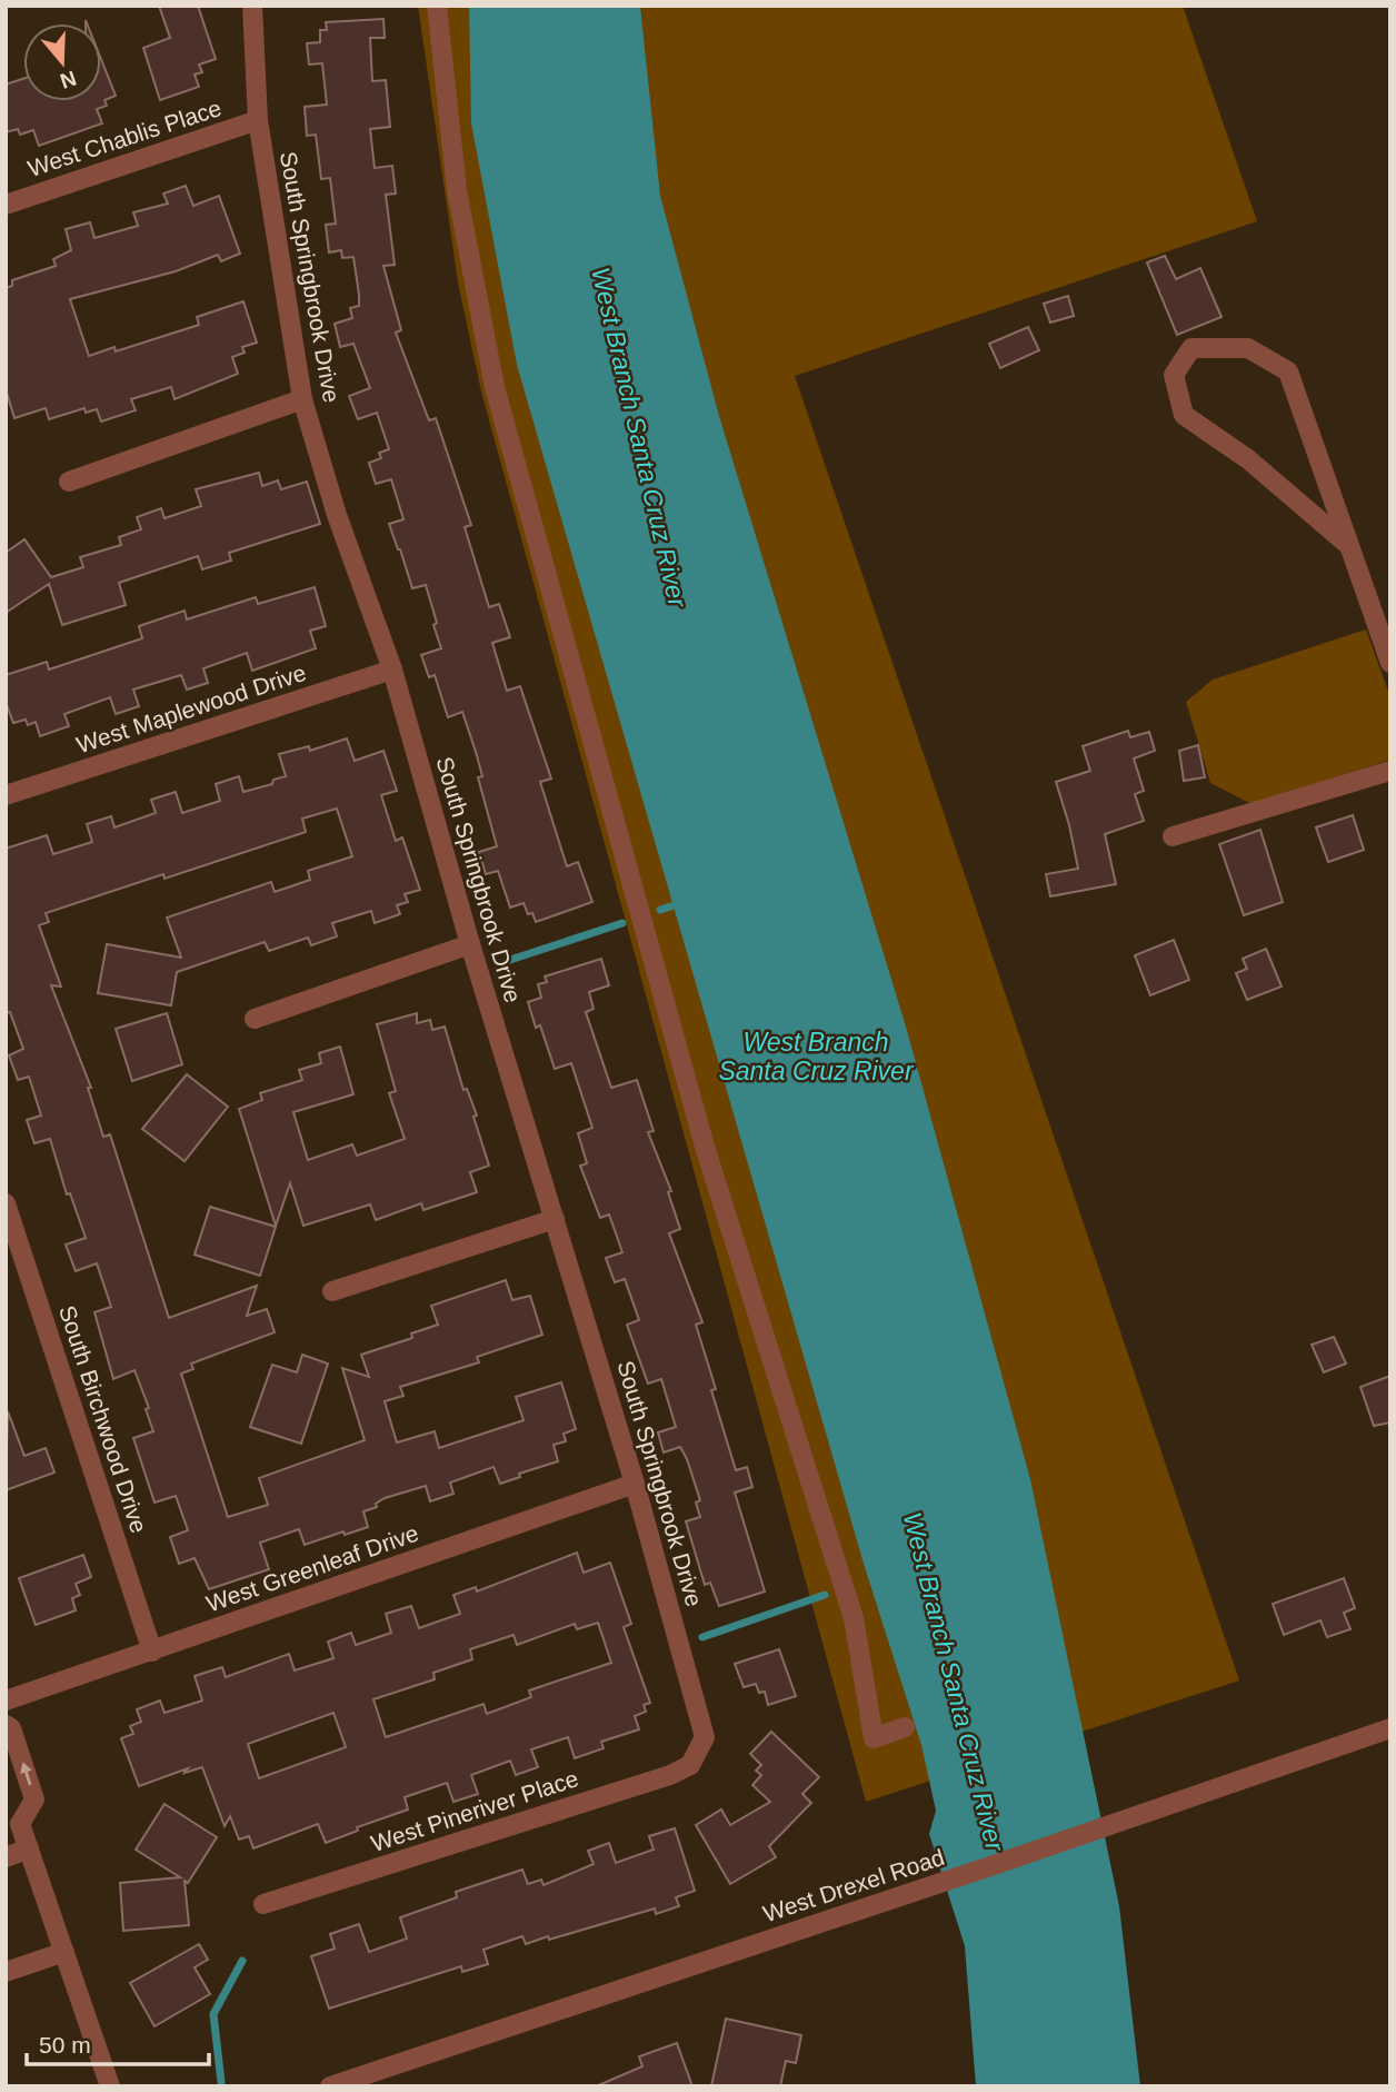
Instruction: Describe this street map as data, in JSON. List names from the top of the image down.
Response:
{
  "streets": {
    "street": [
      "West Chablis Place",
      "South Springbrook Drive",
      "West Maplewood Drive",
      "South Birchwood Drive",
      "West Greenleaf Drive",
      "West Pineriver Place",
      "West Drexel Road"
    ]
  },
  "crossings": [
    ["West Chablis Place", "South Springbrook Drive"],
    ["South Springbrook Drive", "West Maplewood Drive"],
    ["South Springbrook Drive", "West Greenleaf Drive"],
    ["South Springbrook Drive", "West Pineriver Place"],
    ["South Birchwood Drive", "West Greenleaf Drive"]
  ],
  "water": ["West Branch Santa Cruz River"],
  "scale_bar": "50 m",
  "north": "bottom"
}
